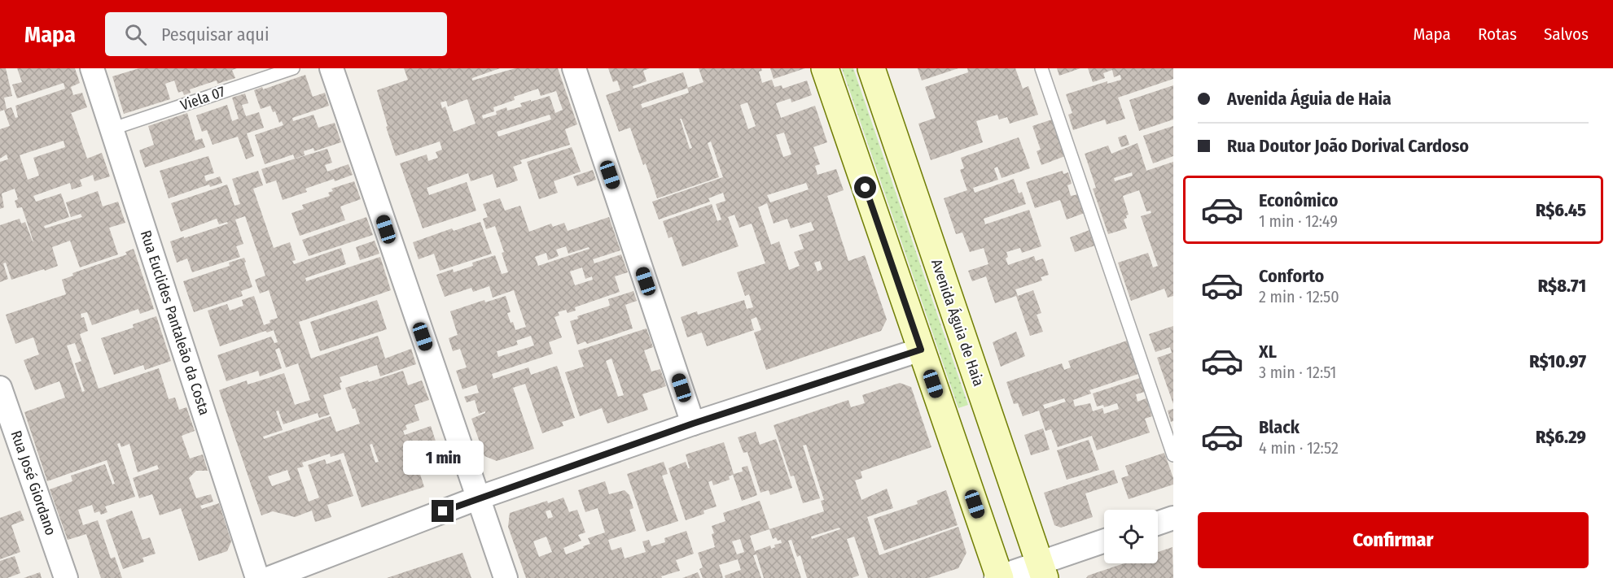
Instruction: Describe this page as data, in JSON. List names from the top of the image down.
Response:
{
  "streets": {
    "main road": ["Avenida Águia de Haia"],
    "street": ["Rua Euclides Pantaleão da Costa", "Rua José Giordano"],
    "lane": ["Viela 07"]
  },
  "crossings": [
    ["Viela 07", "Rua Euclides Pantaleão da Costa"]
  ],
  "page": {
    "header": "Mapa",
    "search": "Pesquisar aqui",
    "nav": ["Mapa", "Rotas", "Salvos"],
    "banner": ["Avenida Águia de Haia", "Rua Doutor João Dorival Cardoso"],
    "list": [
      {
        "name": "Econômico",
        "note": "1 min · 12:49",
        "value": "R$6.45"
      },
      {
        "name": "Conforto",
        "note": "2 min · 12:50",
        "value": "R$8.71"
      },
      {
        "name": "XL",
        "note": "3 min · 12:51",
        "value": "R$10.97"
      },
      {
        "name": "Black",
        "note": "4 min · 12:52",
        "value": "R$6.29"
      }
    ],
    "bubble": "1 min",
    "buttons": "Confirmar"
  }
}
